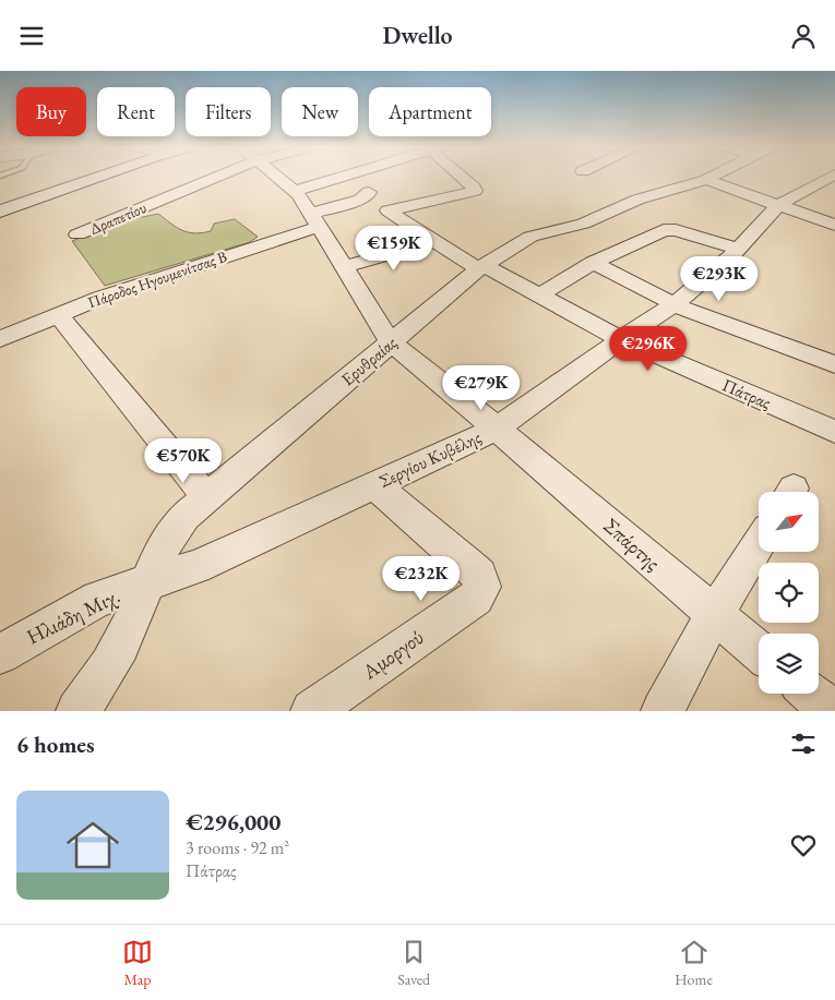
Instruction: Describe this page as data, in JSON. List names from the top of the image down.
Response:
{
  "streets": {
    "street": [
      "Δραπετίου",
      "Πάροδος Ηγουμενίτσας Β",
      "Ερυθραίας",
      "Πάτρας",
      "Σεργίου Κυβέλης",
      "Σπάρτης",
      "Ηλιάδη Μιχ.",
      "Αμοργού"
    ]
  },
  "crossings": [
    ["Πάροδος Ηγουμενίτσας Β", "Σπάρτης"],
    ["Ερυθραίας", "Πάτρας"],
    ["Ερυθραίας", "Σεργίου Κυβέλης"],
    ["Ερυθραίας", "Σπάρτης"],
    ["Ερυθραίας", "Ηλιάδη Μιχ."],
    ["Πάτρας", "Σεργίου Κυβέλης"],
    ["Σεργίου Κυβέλης", "Σπάρτης"],
    ["Σεργίου Κυβέλης", "Ηλιάδη Μιχ."],
    ["Σεργίου Κυβέλης", "Αμοργού"]
  ],
  "north": "top right",
  "page": {
    "header": "Dwello",
    "chip": [
      "Buy",
      "Rent",
      "Filters",
      "New",
      "Apartment"
    ],
    "price": [
      "€159K",
      "€293K",
      "€296K",
      "€279K",
      "€570K",
      "€232K"
    ],
    "heading": "6 homes",
    "list": [
      {
        "name": "€296,000",
        "note": "3 rooms · 92 m² · Πάτρας"
      }
    ],
    "tabs": ["Map", "Saved", "Home"]
  }
}
